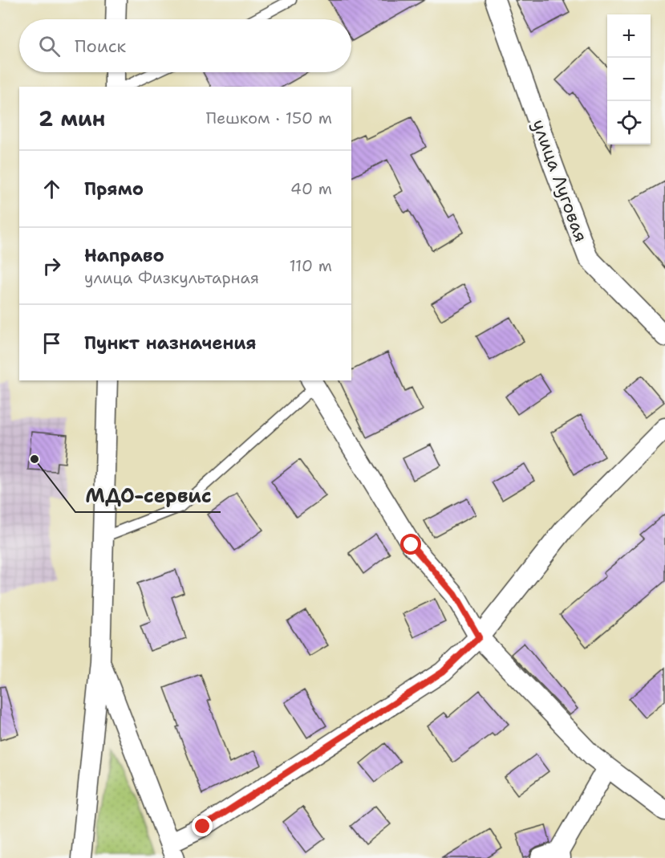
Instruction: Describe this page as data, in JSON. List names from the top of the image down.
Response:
{
  "streets": {
    "street": ["улица Луговая"]
  },
  "places": ["МДО-сервис"],
  "page": {
    "map_buttons": ["+", "−"],
    "search": "Поиск",
    "heading": ["2 мин", "Пешком · 150 m"],
    "list": [
      ["Прямо", "40 m"],
      ["Направо", "улица Физкультарная", "110 m"],
      "Пункт назначения"
    ]
  }
}
